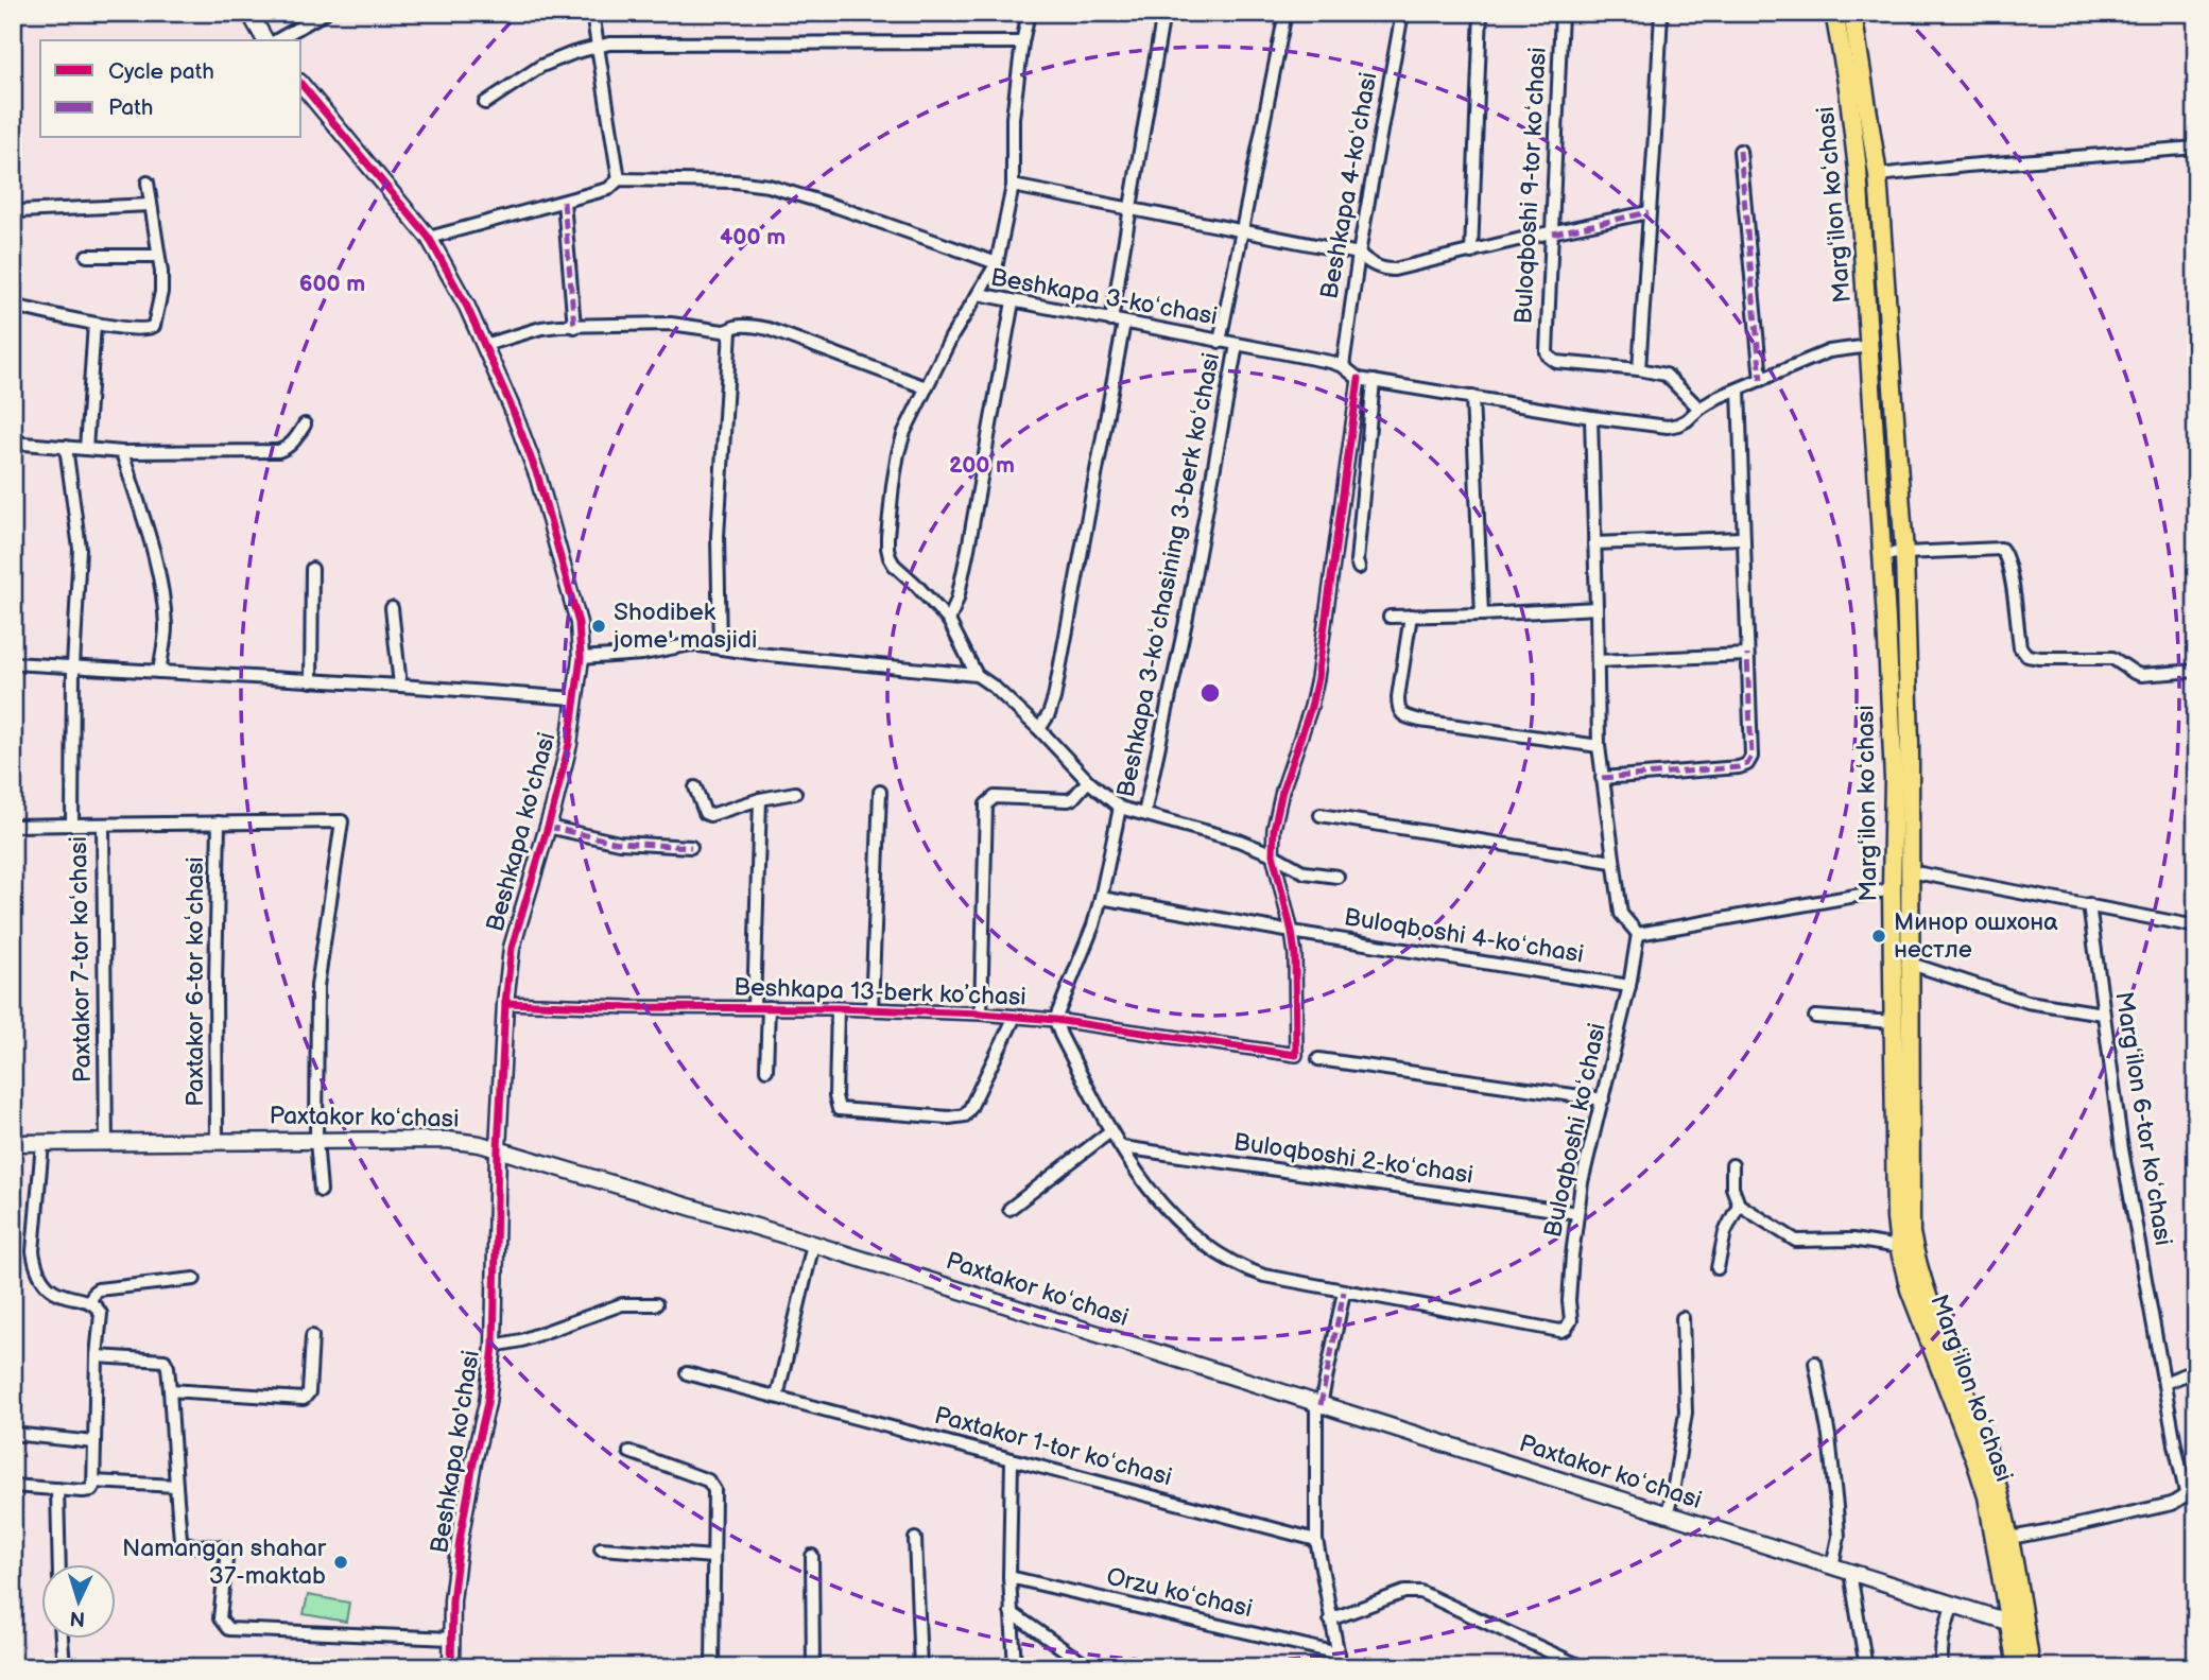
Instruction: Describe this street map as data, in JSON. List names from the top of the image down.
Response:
{
  "streets": {
    "main road": ["Margʻilon koʻchasi", "Beshkapa ko'chasi", "Paxtakor koʻchasi"],
    "street": [
      "Beshkapa 4-koʻchasi",
      "Buloqboshi 9-tor koʻchasi",
      "Beshkapa 3-koʻchasi",
      "Beshkapa 3-koʻchasining 3-berk koʻchasi",
      "Buloqboshi 4-koʻchasi",
      "Paxtakor 7-tor koʻchasi",
      "Paxtakor 6-tor koʻchasi",
      "Beshkapa 13-berk koʼchasi",
      "Margʻilon 6-tor koʻchasi",
      "Buloqboshi koʻchasi",
      "Buloqboshi 2-koʻchasi",
      "Paxtakor 1-tor koʻchasi",
      "Orzu koʻchasi"
    ]
  },
  "crossings": [
    ["Beshkapa 4-koʻchasi", "Beshkapa 3-koʻchasi"],
    ["Margʻilon koʻchasi", "Paxtakor koʻchasi"],
    ["Margʻilon koʻchasi", "Margʻilon 6-tor koʻchasi"],
    ["Beshkapa 3-koʻchasi", "Beshkapa 3-koʻchasining 3-berk koʻchasi"],
    ["Beshkapa 3-koʻchasi", "Beshkapa 13-berk koʼchasi"],
    ["Beshkapa ko'chasi", "Beshkapa 13-berk koʼchasi"],
    ["Beshkapa ko'chasi", "Paxtakor koʻchasi"],
    ["Buloqboshi 4-koʻchasi", "Beshkapa 13-berk koʼchasi"],
    ["Buloqboshi 4-koʻchasi", "Buloqboshi koʻchasi"],
    ["Paxtakor 7-tor koʻchasi", "Paxtakor 6-tor koʻchasi"],
    ["Paxtakor 7-tor koʻchasi", "Paxtakor koʻchasi"],
    ["Paxtakor 6-tor koʻchasi", "Paxtakor koʻchasi"],
    ["Beshkapa 13-berk koʼchasi", "Buloqboshi koʻchasi"],
    ["Beshkapa 13-berk koʼchasi", "Buloqboshi 2-koʻchasi"],
    ["Buloqboshi koʻchasi", "Buloqboshi 2-koʻchasi"]
  ],
  "places": ["Shodibek jome' masjidi", "Минор ошхона нестле", "Namangan shahar 37-maktab"],
  "legend": ["Cycle path", "Path"],
  "north": "bottom",
  "rings": ["400 m", "600 m", "200 m"]
}
